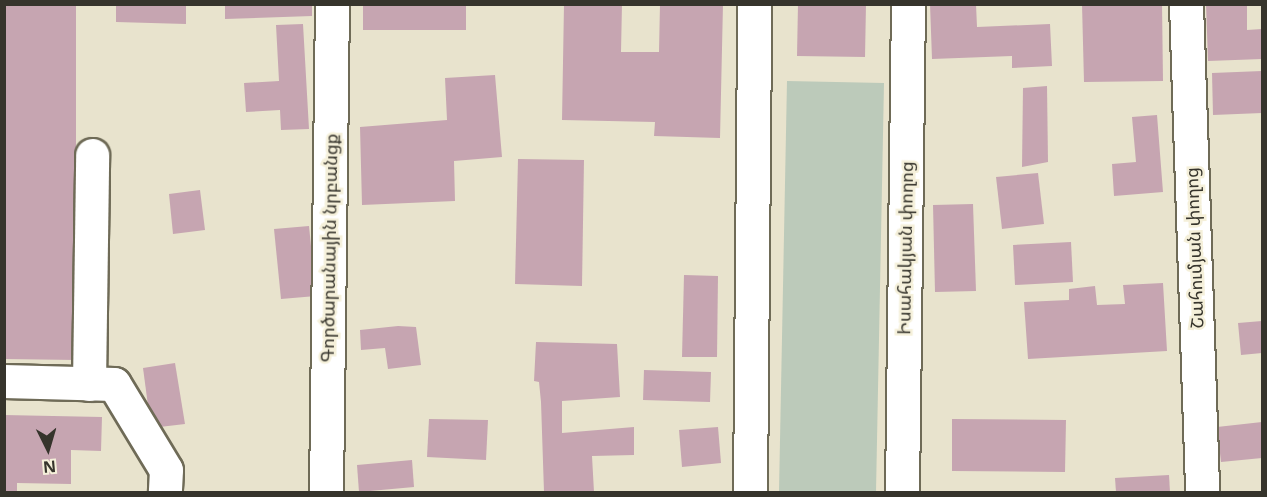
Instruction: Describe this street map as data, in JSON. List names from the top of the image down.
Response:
{
  "streets": {
    "street": ["Գործարանային նրբանցք", "Իսահակյան փողոց", "Շահումյան փողոց"]
  },
  "north": "bottom"
}
